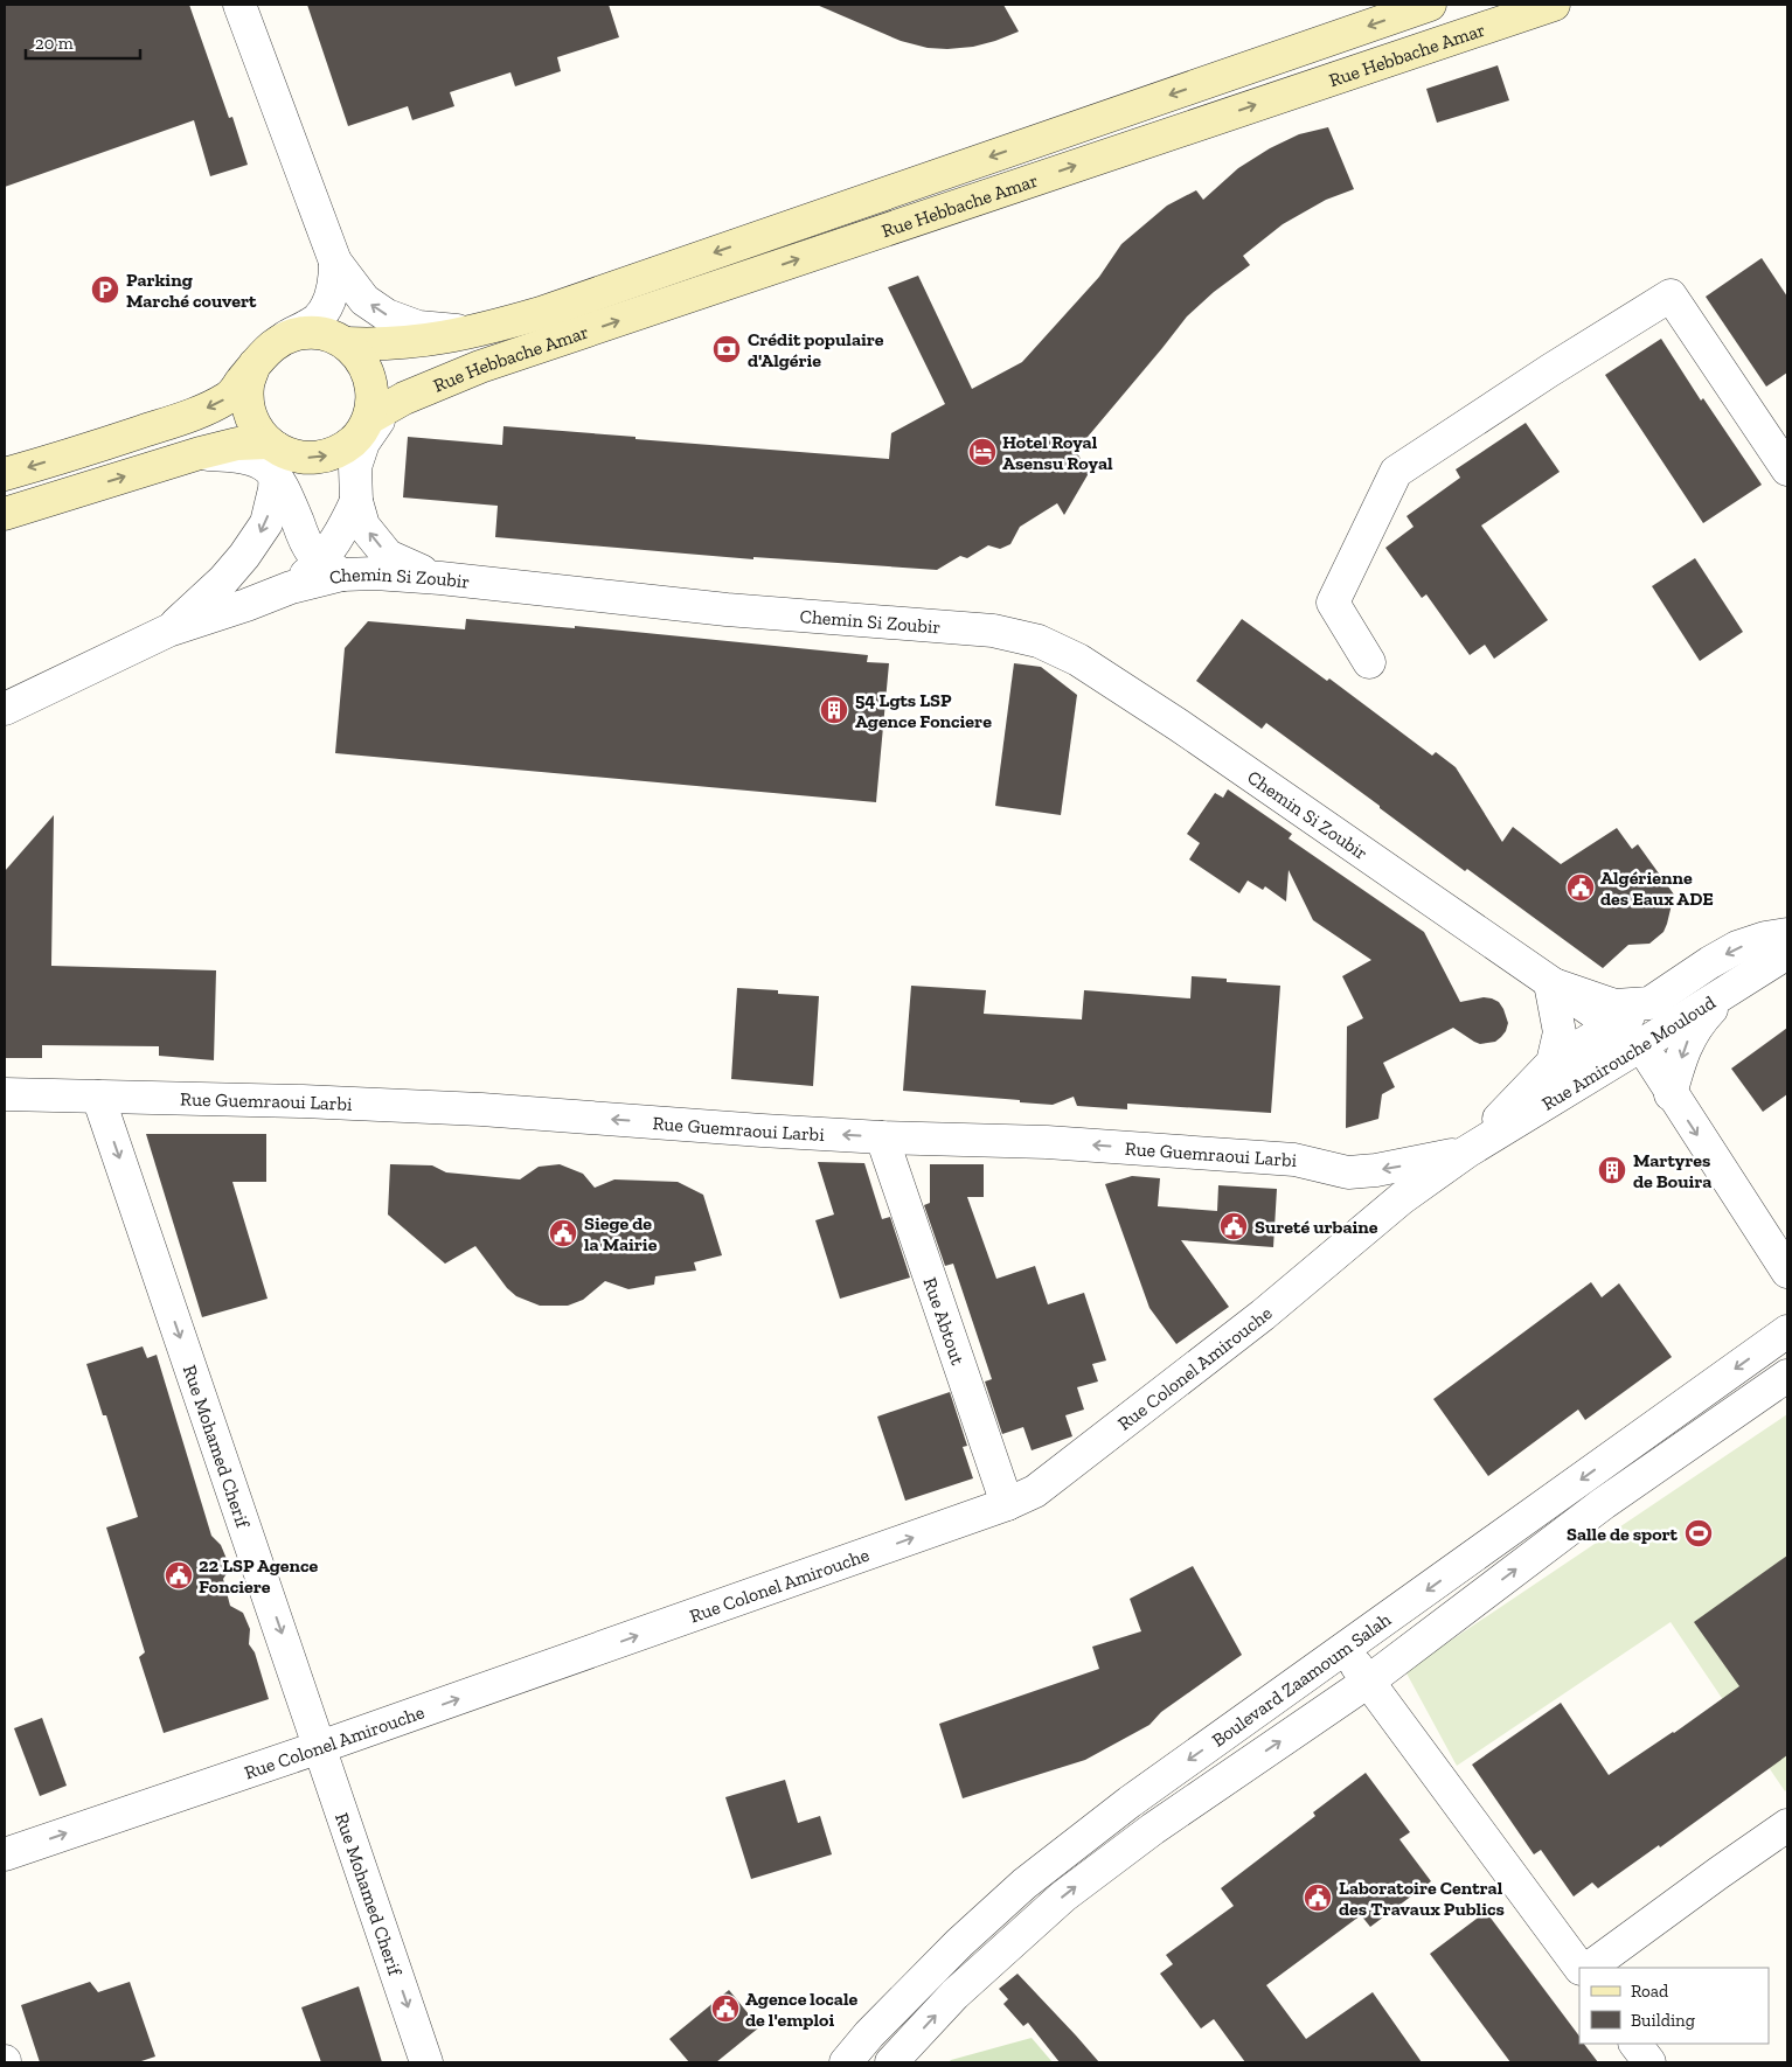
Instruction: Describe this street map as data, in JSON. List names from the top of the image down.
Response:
{
  "streets": {
    "main road": ["Rue Hebbache Amar"],
    "street": [
      "Chemin Si Zoubir",
      "Rue Amirouche Mouloud",
      "Rue Guemraoui Larbi",
      "Rue Abtout",
      "Rue Colonel Amirouche",
      "Rue Mohamed Cherif",
      "Boulevard Zaamoum Salah"
    ]
  },
  "crossings": [
    ["Chemin Si Zoubir", "Rue Amirouche Mouloud"],
    ["Rue Amirouche Mouloud", "Rue Guemraoui Larbi"],
    ["Rue Amirouche Mouloud", "Rue Colonel Amirouche"],
    ["Rue Guemraoui Larbi", "Rue Abtout"],
    ["Rue Guemraoui Larbi", "Rue Colonel Amirouche"],
    ["Rue Guemraoui Larbi", "Rue Mohamed Cherif"],
    ["Rue Abtout", "Rue Colonel Amirouche"],
    ["Rue Colonel Amirouche", "Rue Mohamed Cherif"]
  ],
  "one_way": ["Rue Guemraoui Larbi", "Rue Colonel Amirouche", "Rue Mohamed Cherif"],
  "places": {
    "parking": ["Parking Marché couvert"],
    "bank": ["Crédit populaire d'Algérie"],
    "hotel": ["Hotel Royal Asensu Royal"],
    "building": ["54 Lgts LSP Agence Fonciere", "Martyres de Bouira"],
    "public building": [
      "Algérienne des Eaux ADE",
      "Sureté urbaine",
      "Siege de la Mairie",
      "22 LSP Agence Fonciere",
      "Laboratoire Central des Travaux Publics",
      "Agence locale de l'emploi"
    ],
    "sports": ["Salle de sport"]
  },
  "legend": ["Road", "Building"],
  "scale_bar": "20 m"
}
